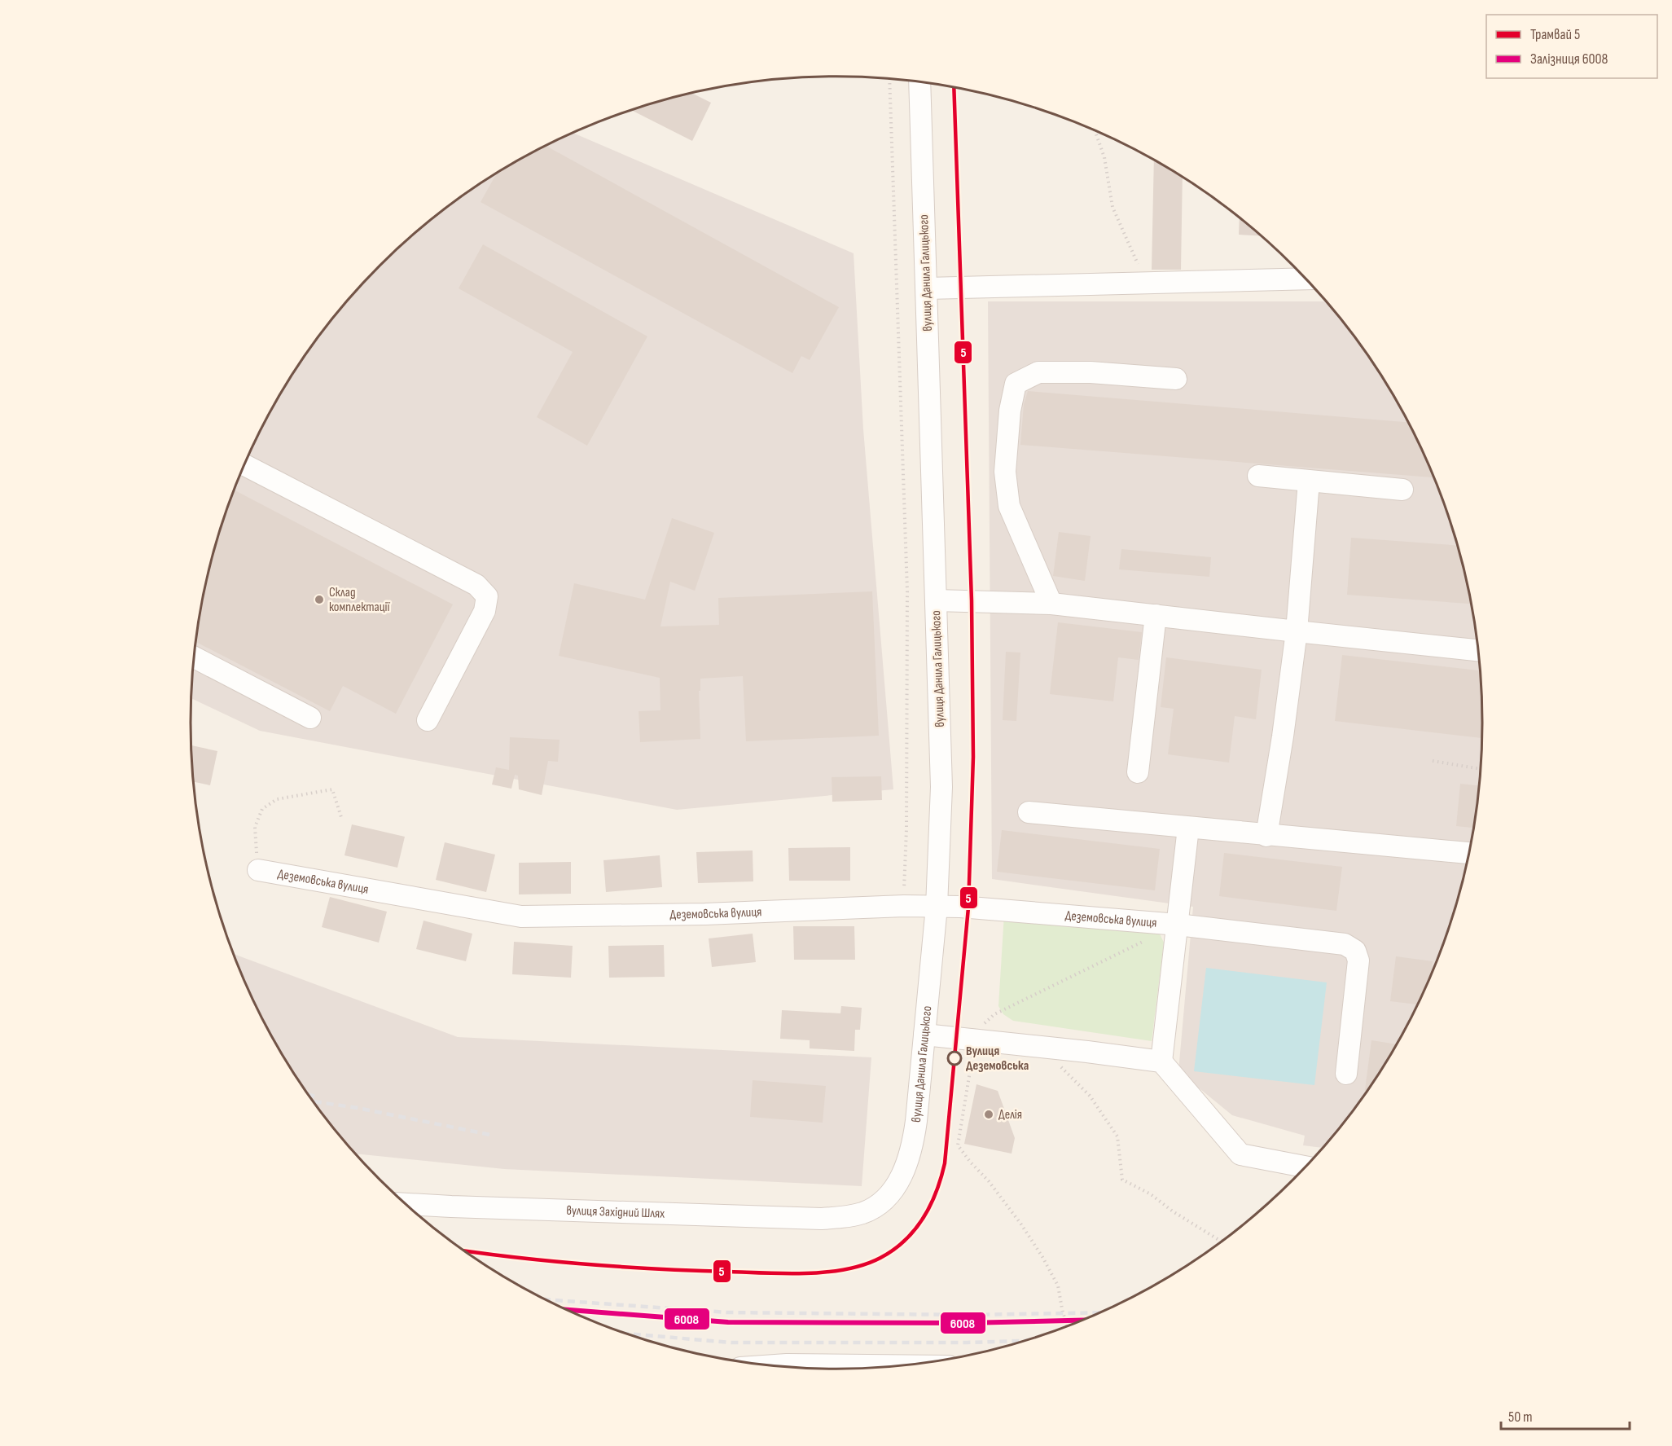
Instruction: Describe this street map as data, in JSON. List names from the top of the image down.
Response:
{
  "streets": {
    "street": ["вулиця Данила Галицького", "Деземовська вулиця", "вулиця Західний Шлях"]
  },
  "crossings": [
    ["вулиця Данила Галицького", "Деземовська вулиця"],
    ["вулиця Данила Галицького", "вулиця Західний Шлях"]
  ],
  "places": ["Склад комплектації", "Вулиця Деземовська", "Делія"],
  "lines": ["tram line 5", "rail line 6008"],
  "legend": ["Трамвай 5", "Залізниця 6008"],
  "scale_bar": "50 m"
}
